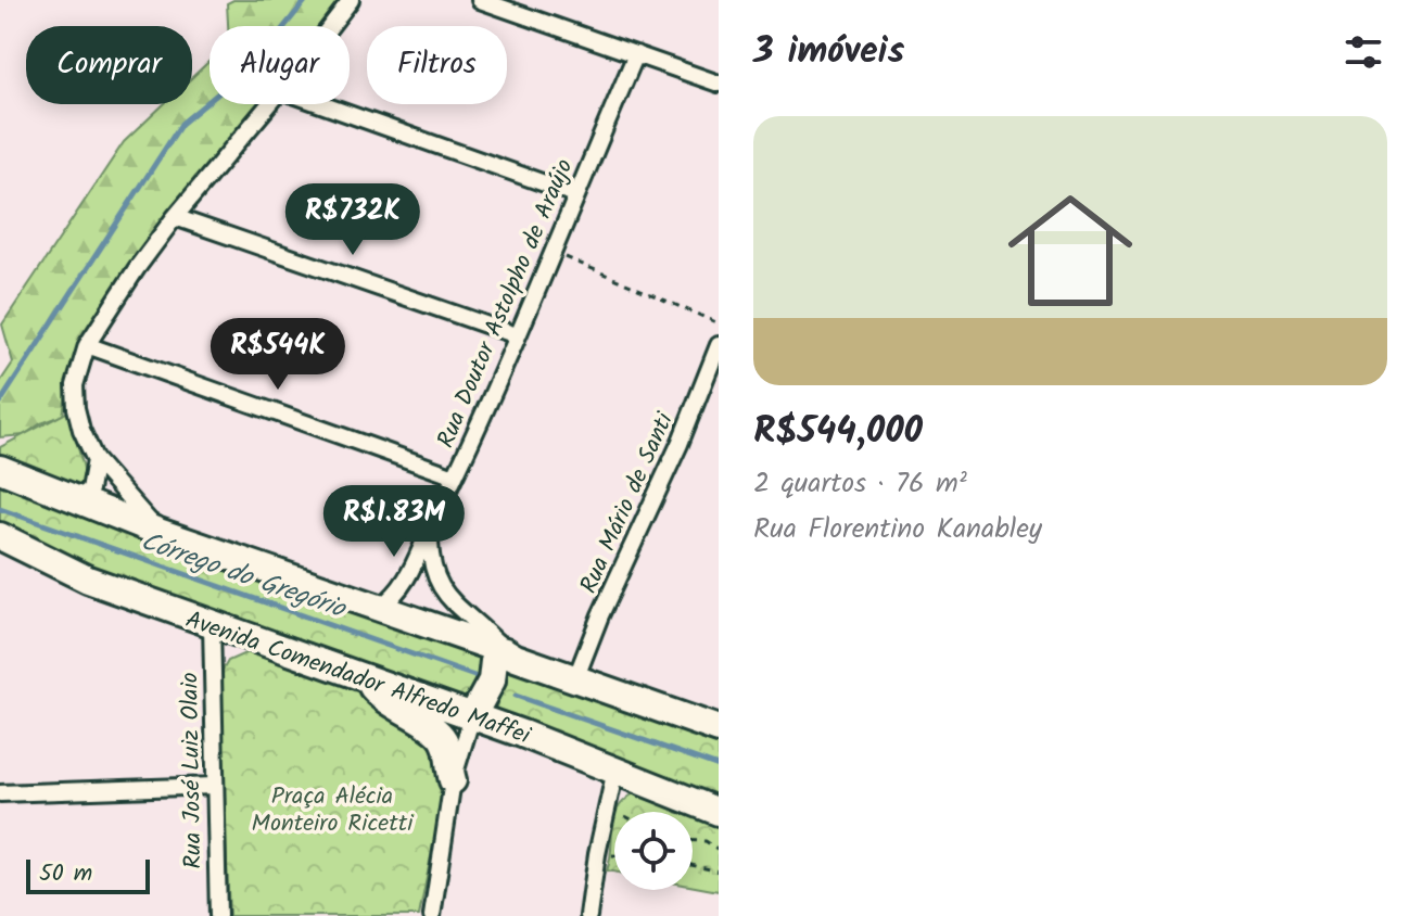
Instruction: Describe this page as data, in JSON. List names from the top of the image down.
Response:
{
  "streets": {
    "main road": ["Avenida Comendador Alfredo Maffei"],
    "street": ["Rua Doutor Astolpho de Araújo", "Rua Mário de Santi", "Rua José Luiz Olaio"]
  },
  "crossings": [
    ["Avenida Comendador Alfredo Maffei", "Rua José Luiz Olaio"]
  ],
  "water": ["Córrego do Gregório"],
  "parks": ["Praça Alécia Monteiro Ricetti"],
  "scale_bar": "50 m",
  "page": {
    "heading": "3 imóveis",
    "chip": ["Comprar", "Alugar", "Filtros"],
    "list": [
      {
        "name": "R$544,000",
        "note": "2 quartos · 76 m² · Rua Florentino Kanabley"
      }
    ],
    "price": ["R$732K", "R$544K", "R$1.83M"],
    "scale": "50 m"
  }
}
